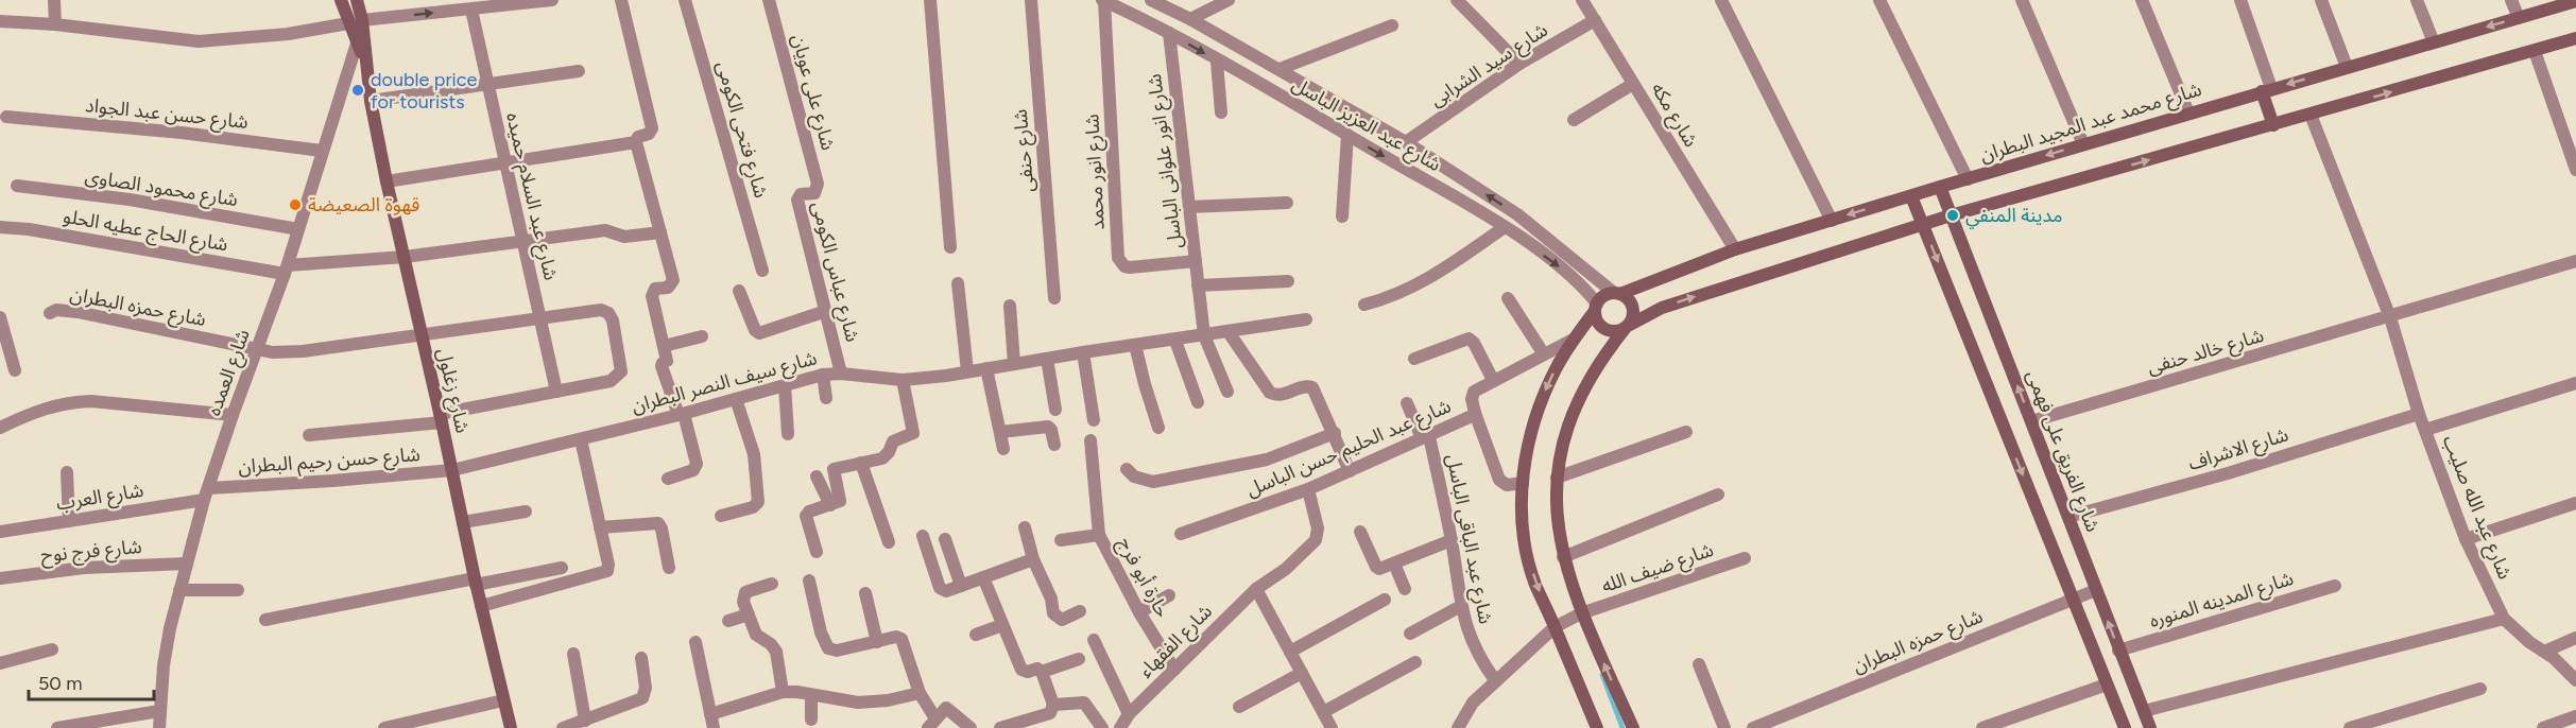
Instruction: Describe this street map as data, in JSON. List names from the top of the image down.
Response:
{
  "streets": {
    "street": [
      "شارع سيد الشرابى",
      "شارع على عويان",
      "شارع حسن عبد الجواد",
      "شارع مكه",
      "شارع محمد عبد المجيد البطران",
      "شارع عبد العزيز الباسل",
      "شارع فتحى الكومى",
      "شارع حنفى",
      "شارع انور علوانى الباسل",
      "شارع انور محمد",
      "شارع محمود الصاوى",
      "شارع عبد السلام حميده",
      "شارع الحاج عطيه الحلو",
      "شارع عباس الكومى",
      "شارع حمزه البطران",
      "شارع خالد حنفى",
      "شارع العمده",
      "شارع سيف النصر البطران",
      "شارع زغلول",
      "شارع عبد الحليم حسن الباسل",
      "شارع الاشراف",
      "شارع الفريق على فهمى",
      "شارع حسن رحيم البطران",
      "شارع العرب",
      "شارع عبد الله صليب",
      "شارع عبد الباقى الباسل",
      "شارع فرج نوح",
      "شارع ضيف الله",
      "حارة أبو فرج",
      "شارع المدينه المنوره",
      "شارع الفقهاء"
    ]
  },
  "crossings": [
    ["شارع سيد الشرابى", "شارع مكه"],
    ["شارع سيد الشرابى", "شارع عبد العزيز الباسل"],
    ["شارع على عويان", "شارع عباس الكومى"],
    ["شارع حسن عبد الجواد", "شارع العمده"],
    ["شارع مكه", "شارع محمد عبد المجيد البطران"],
    ["شارع محمد عبد المجيد البطران", "شارع عبد العزيز الباسل"],
    ["شارع محمد عبد المجيد البطران", "شارع الفريق على فهمى"],
    ["شارع عبد العزيز الباسل", "شارع انور علوانى الباسل"],
    ["شارع عبد العزيز الباسل", "شارع انور محمد"],
    ["شارع انور علوانى الباسل", "شارع انور محمد"],
    ["شارع انور علوانى الباسل", "شارع سيف النصر البطران"],
    ["شارع محمود الصاوى", "شارع العمده"],
    ["شارع عبد السلام حميده", "شارع الحاج عطيه الحلو"],
    ["شارع عبد السلام حميده", "شارع حمزه البطران"],
    ["شارع الحاج عطيه الحلو", "شارع العمده"],
    ["شارع الحاج عطيه الحلو", "شارع زغلول"],
    ["شارع عباس الكومى", "شارع سيف النصر البطران"],
    ["شارع حمزه البطران", "شارع العمده"],
    ["شارع حمزه البطران", "شارع زغلول"],
    ["شارع حمزه البطران", "شارع الفريق على فهمى"],
    ["شارع خالد حنفى", "شارع الفريق على فهمى"],
    ["شارع خالد حنفى", "شارع عبد الله صليب"],
    ["شارع العمده", "شارع زغلول"],
    ["شارع العمده", "شارع حسن رحيم البطران"],
    ["شارع العمده", "شارع العرب"],
    ["شارع العمده", "شارع فرج نوح"],
    ["شارع سيف النصر البطران", "شارع زغلول"],
    ["شارع سيف النصر البطران", "شارع حسن رحيم البطران"],
    ["شارع زغلول", "شارع حسن رحيم البطران"],
    ["شارع عبد الحليم حسن الباسل", "شارع عبد الباقى الباسل"],
    ["شارع عبد الحليم حسن الباسل", "شارع الفقهاء"],
    ["شارع الاشراف", "شارع الفريق على فهمى"],
    ["شارع الاشراف", "شارع عبد الله صليب"],
    ["شارع الفريق على فهمى", "شارع المدينه المنوره"],
    ["شارع حسن رحيم البطران", "شارع العرب"],
    ["شارع عبد الباقى الباسل", "شارع ضيف الله"],
    ["حارة أبو فرج", "شارع الفقهاء"]
  ],
  "places": ["double price for tourists", "قهوة الصعيضة", "مدينة المنفي"],
  "scale_bar": "50 m"
}
